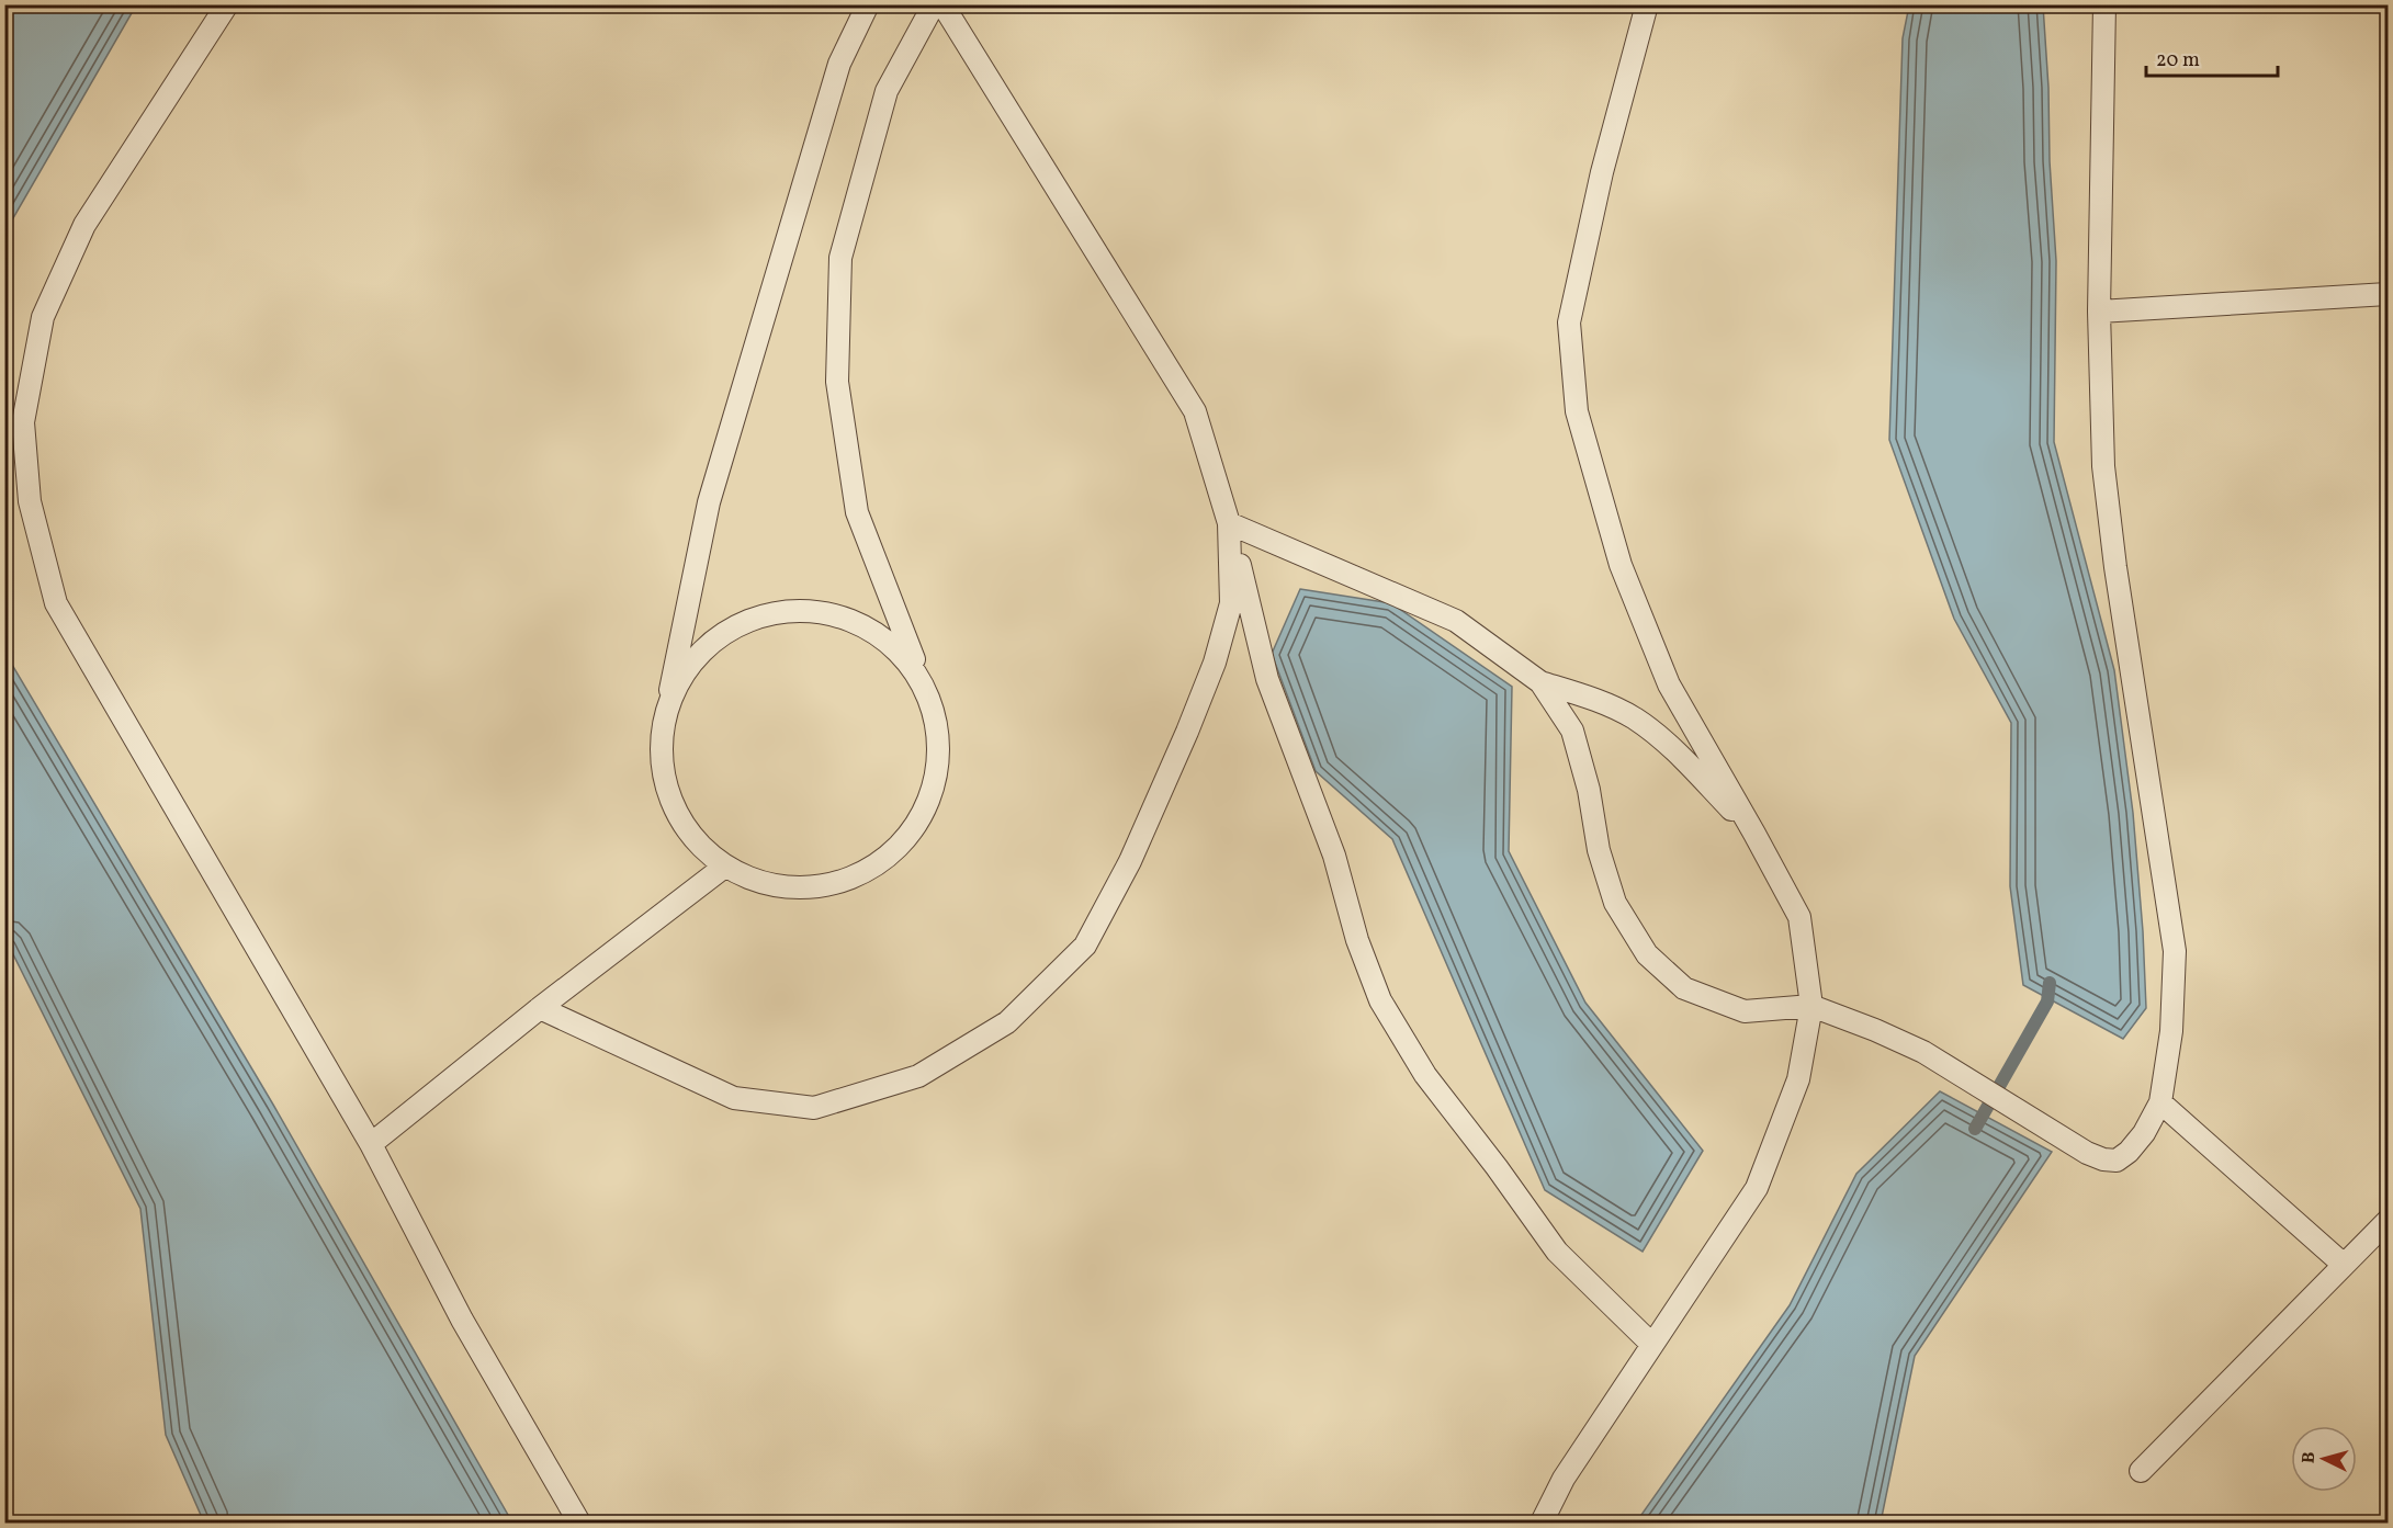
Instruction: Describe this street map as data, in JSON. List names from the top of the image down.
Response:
{
  "scale_bar": "20 m",
  "north": "left"
}
